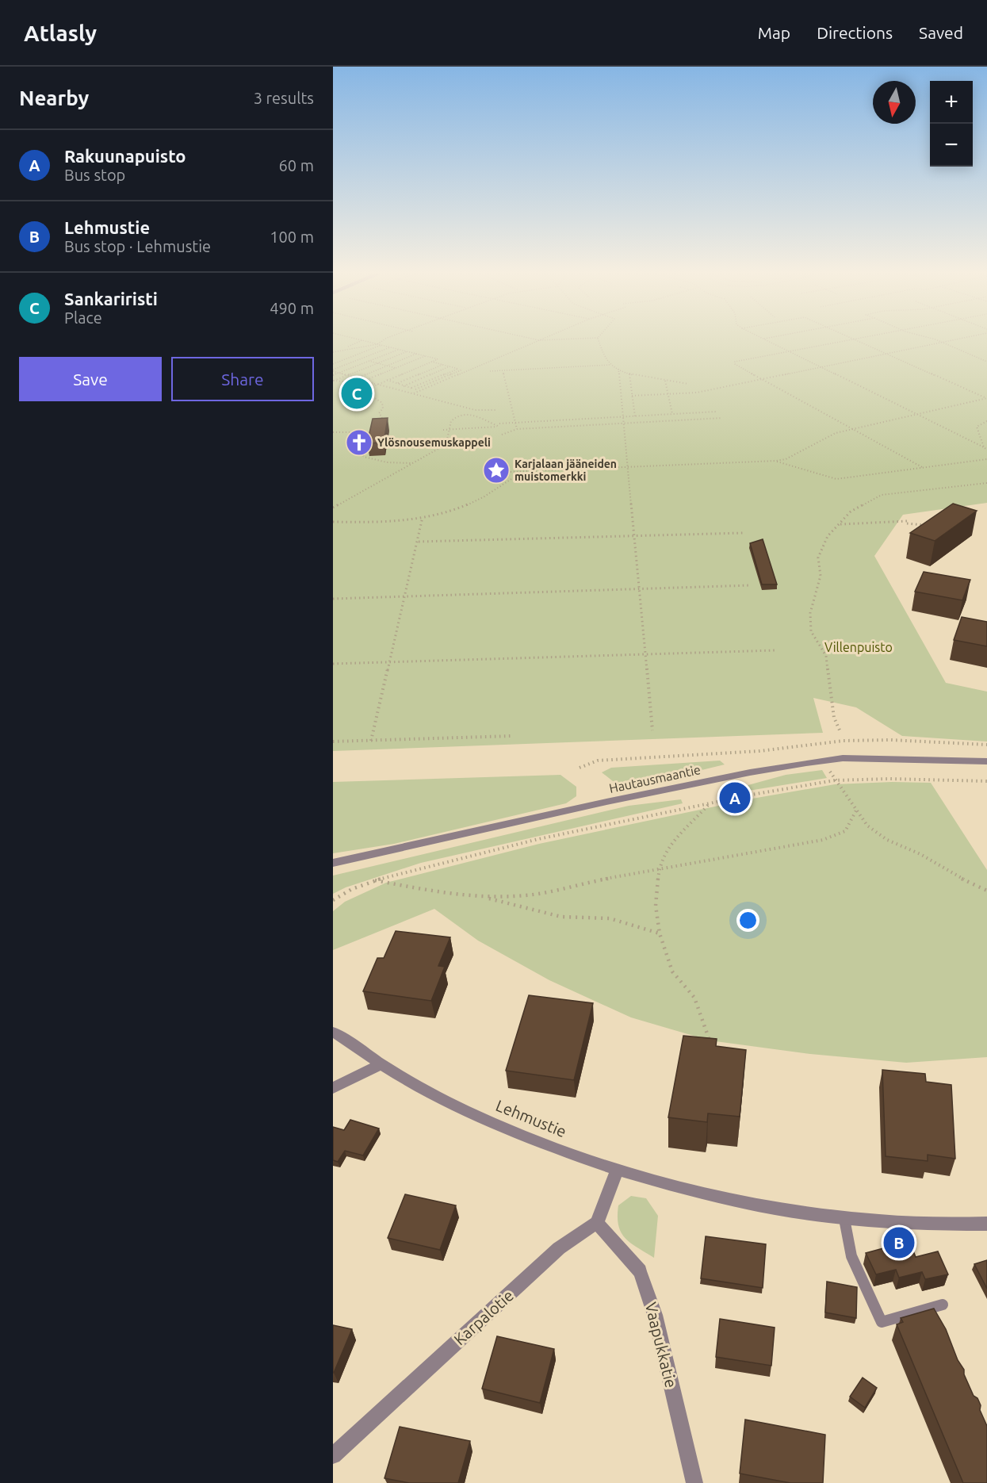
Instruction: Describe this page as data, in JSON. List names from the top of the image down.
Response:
{
  "streets": {
    "street": [
      "Hautausmaantie",
      "Lehmustie",
      "Karpalotie",
      "Vaapukkatie"
    ]
  },
  "crossings": [
    ["Karpalotie", "Vaapukkatie"]
  ],
  "parks": ["Villenpuisto"],
  "places": {
    "church": ["Ylösnousemuskappeli"],
    "place": ["Karjalaan jääneiden muistomerkki"]
  },
  "north": "bottom",
  "page": {
    "header": "Atlasly",
    "nav": ["Map", "Directions", "Saved"],
    "heading": ["Nearby", "3 results"],
    "map_buttons": ["+", "−"],
    "list": [
      {
        "mark": "A",
        "name": "Rakuunapuisto",
        "note": "Bus stop",
        "value": "60 m"
      },
      {
        "mark": "B",
        "name": "Lehmustie",
        "note": "Bus stop · Lehmustie",
        "value": "100 m"
      },
      {
        "mark": "C",
        "name": "Sankariristi",
        "note": "Place",
        "value": "490 m"
      }
    ],
    "buttons": ["Save", "Share"],
    "pins": ["C", "A", "B"]
  }
}
